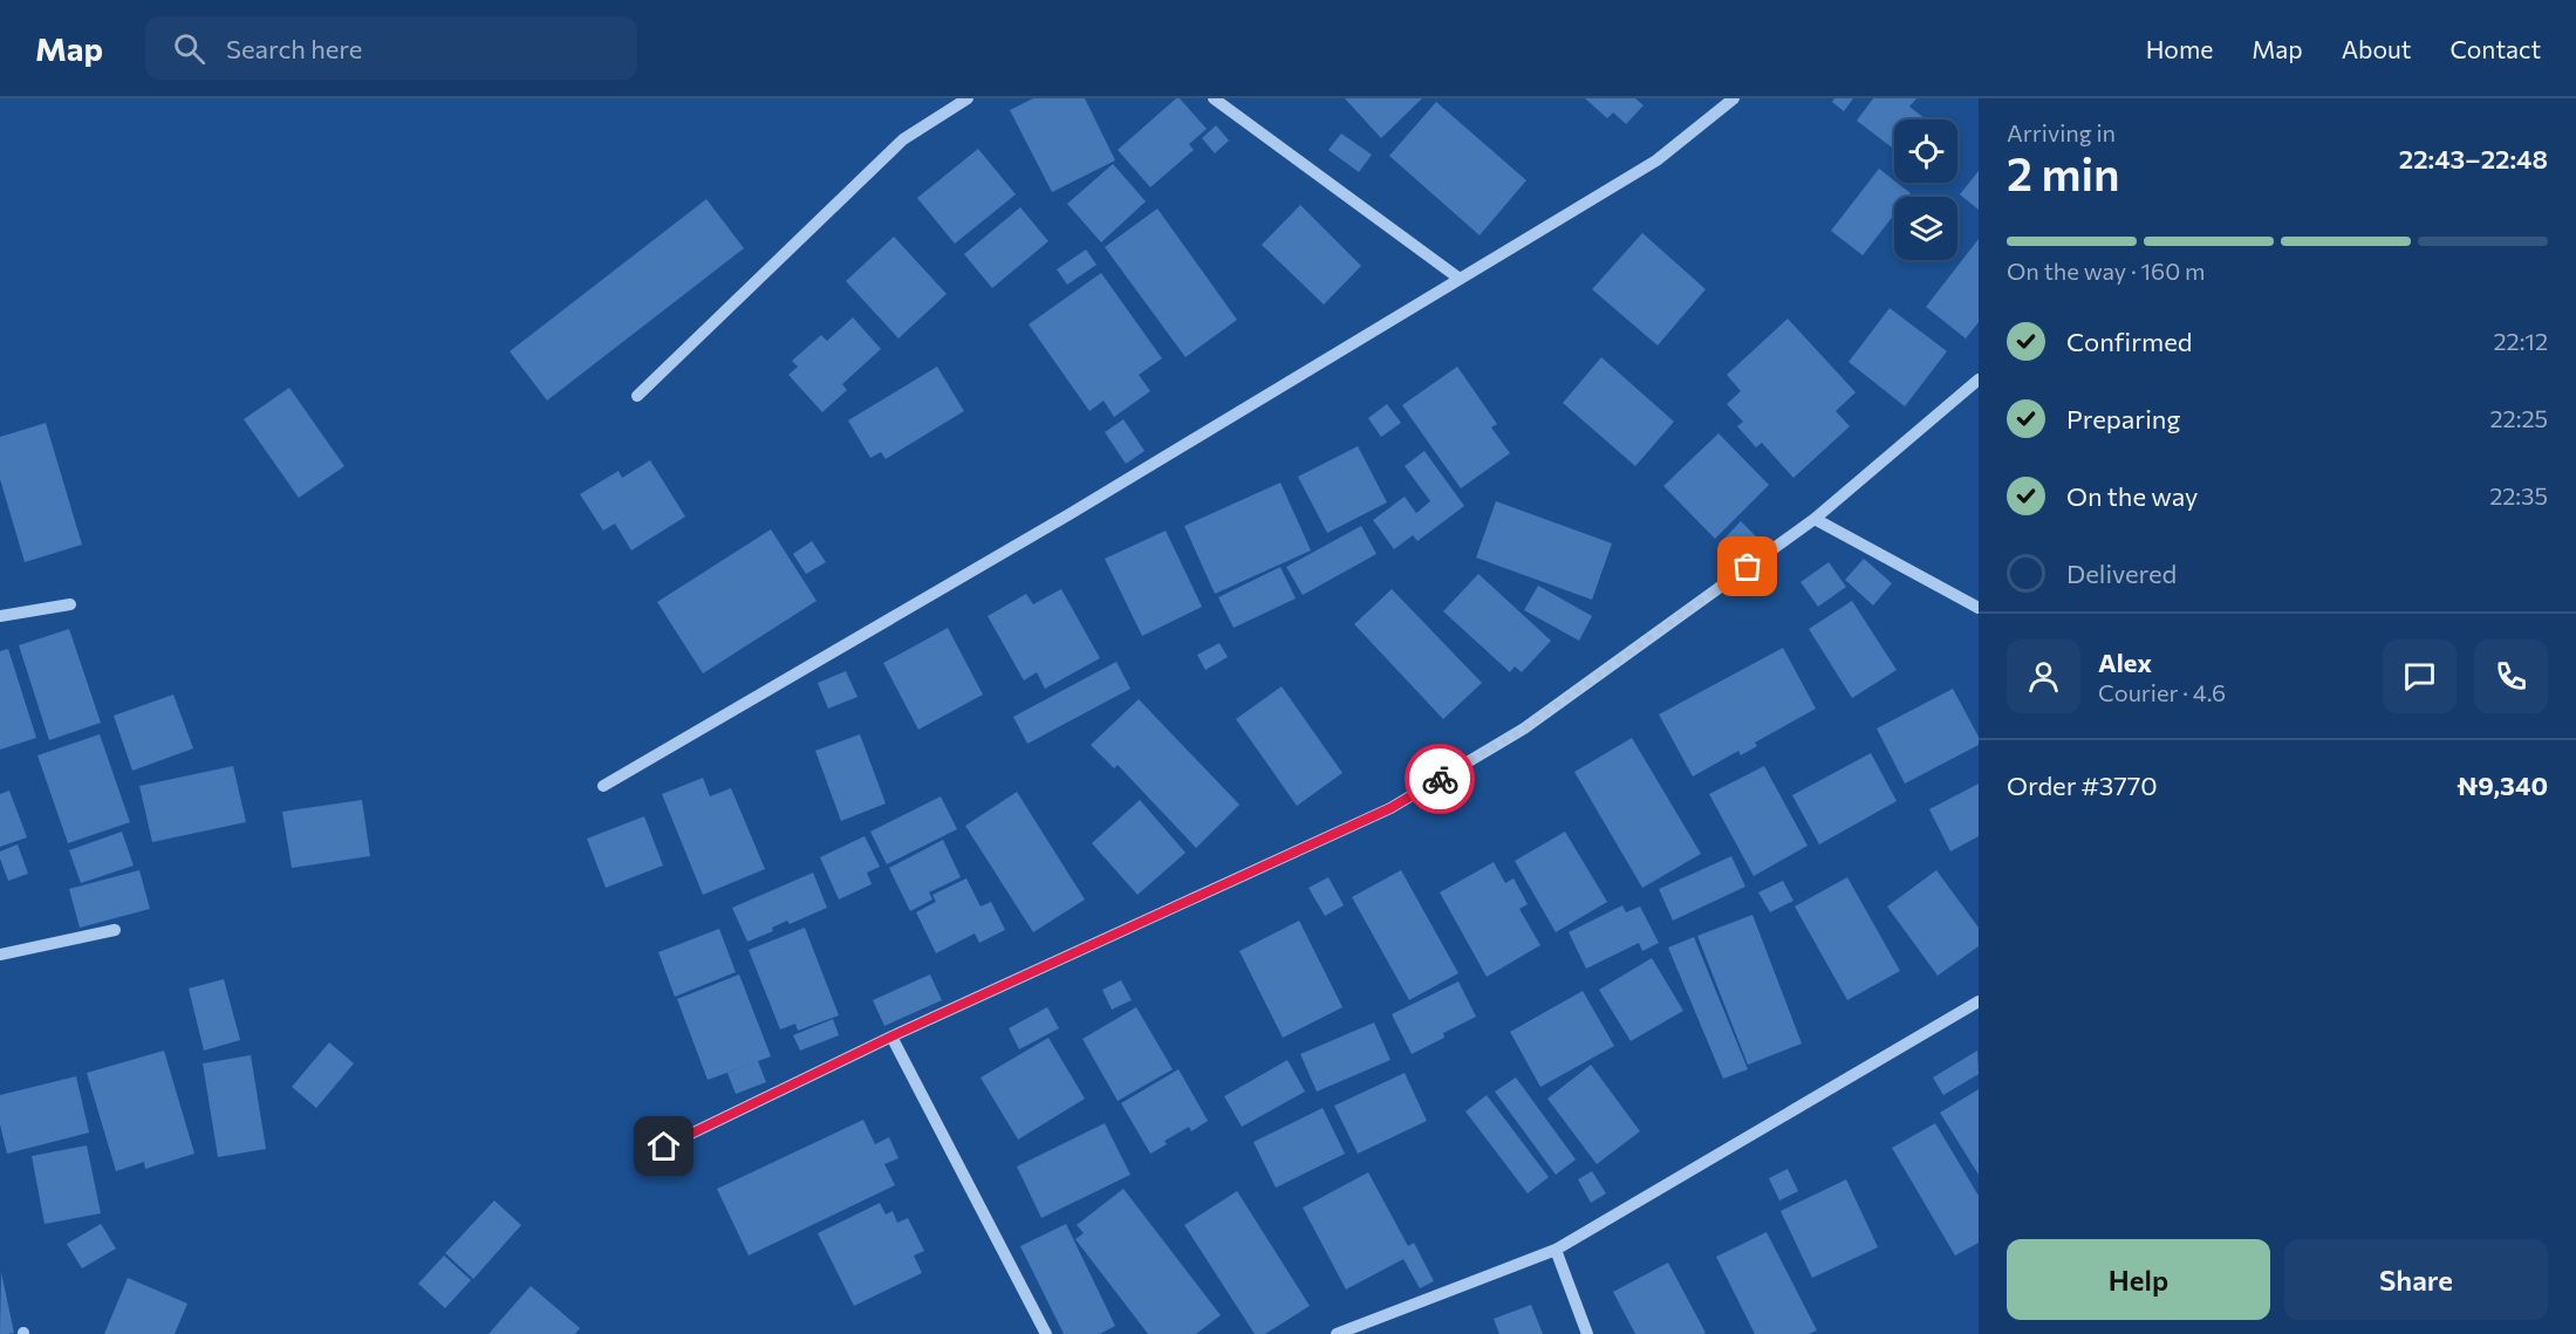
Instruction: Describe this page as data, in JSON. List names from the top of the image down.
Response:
{
  "page": {
    "header": "Map",
    "search": "Search here",
    "nav": [
      "Home",
      "Map",
      "About",
      "Contact"
    ],
    "heading": ["2 min", "Arriving in", "22:43–22:48"],
    "panel": [
      "Alex",
      "Courier · 4.6",
      "Order #3770",
      "₦9,340"
    ],
    "bar": "On the way · 160 m",
    "list": [
      ["Confirmed", "22:12"],
      ["Preparing", "22:25"],
      ["On the way", "22:35"],
      "Delivered"
    ],
    "buttons": ["Help", "Share"]
  }
}
